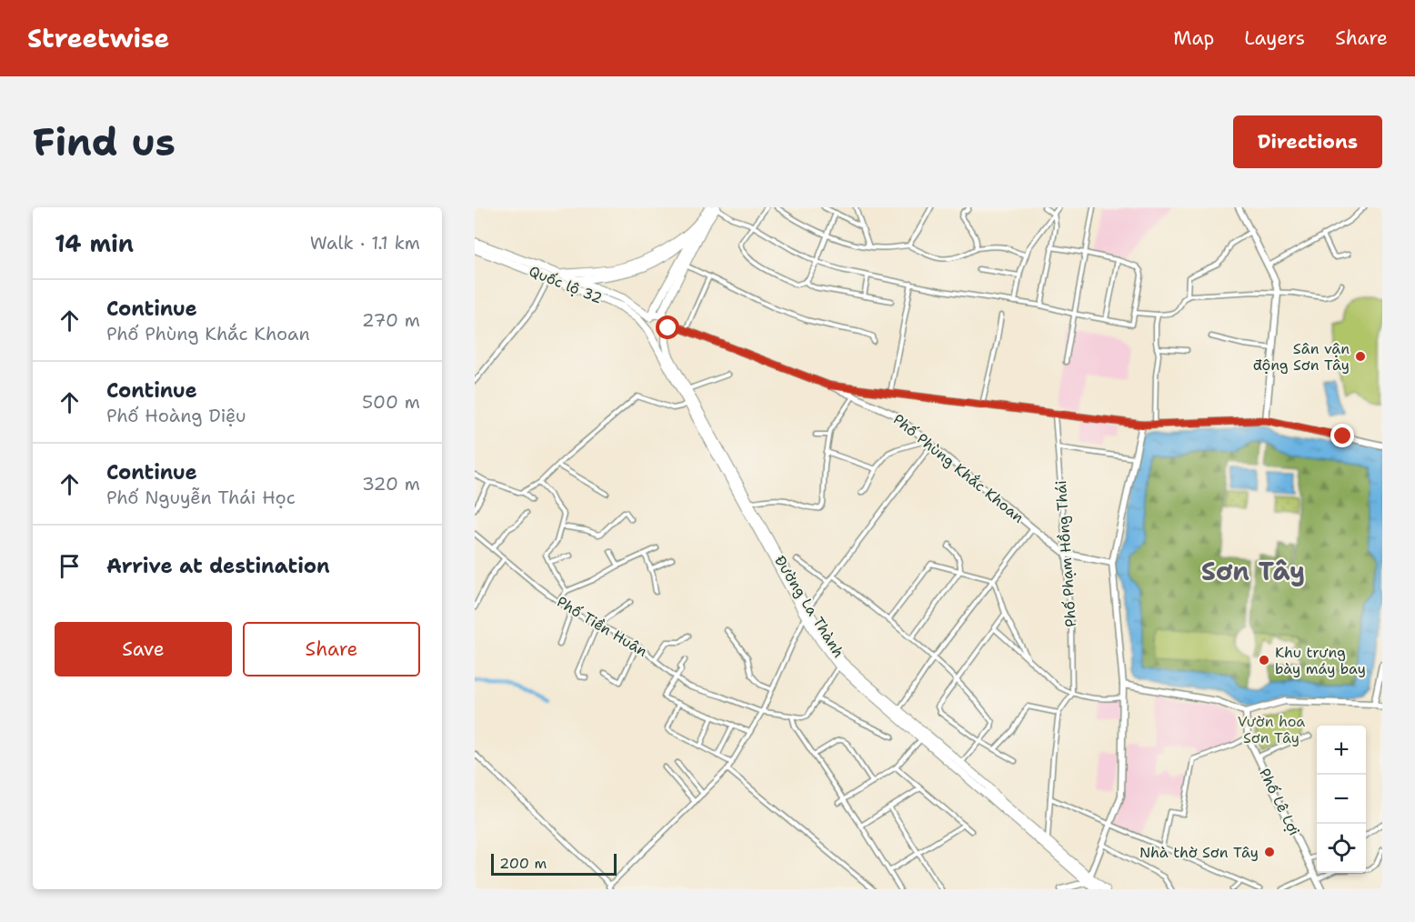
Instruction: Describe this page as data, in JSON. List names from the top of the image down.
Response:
{
  "streets": {
    "highway": ["Quốc lộ 32", "Đường La Thành"],
    "main road": ["Phố Phùng Khắc Khoan", "Phố Lê Lợi"],
    "street": ["Phố Phạm Hồng Thái", "Phố Tiền Huân"]
  },
  "crossings": [
    ["Quốc lộ 32", "Đường La Thành"],
    ["Phố Phùng Khắc Khoan", "Phố Phạm Hồng Thái"]
  ],
  "districts": ["Sơn Tây"],
  "parks": ["Vườn hoa Sơn Tây"],
  "places": ["Sân vận động Sơn Tây", "Khu trưng bày máy bay", "Nhà thờ Sơn Tây"],
  "scale_bar": "200 m",
  "page": {
    "header": "Streetwise",
    "nav": ["Map", "Layers", "Share"],
    "buttons": [
      "Directions",
      ["Save", "Share"]
    ],
    "title": "Find us",
    "heading": ["14 min", "Walk · 1.1 km"],
    "list": [
      ["Continue", "Phố Phùng Khắc Khoan", "270 m"],
      ["Continue", "Phố Hoàng Diệu", "500 m"],
      ["Continue", "Phố Nguyễn Thái Học", "320 m"],
      "Arrive at destination"
    ],
    "map_buttons": ["+", "−"],
    "scale": "200 m"
  }
}
